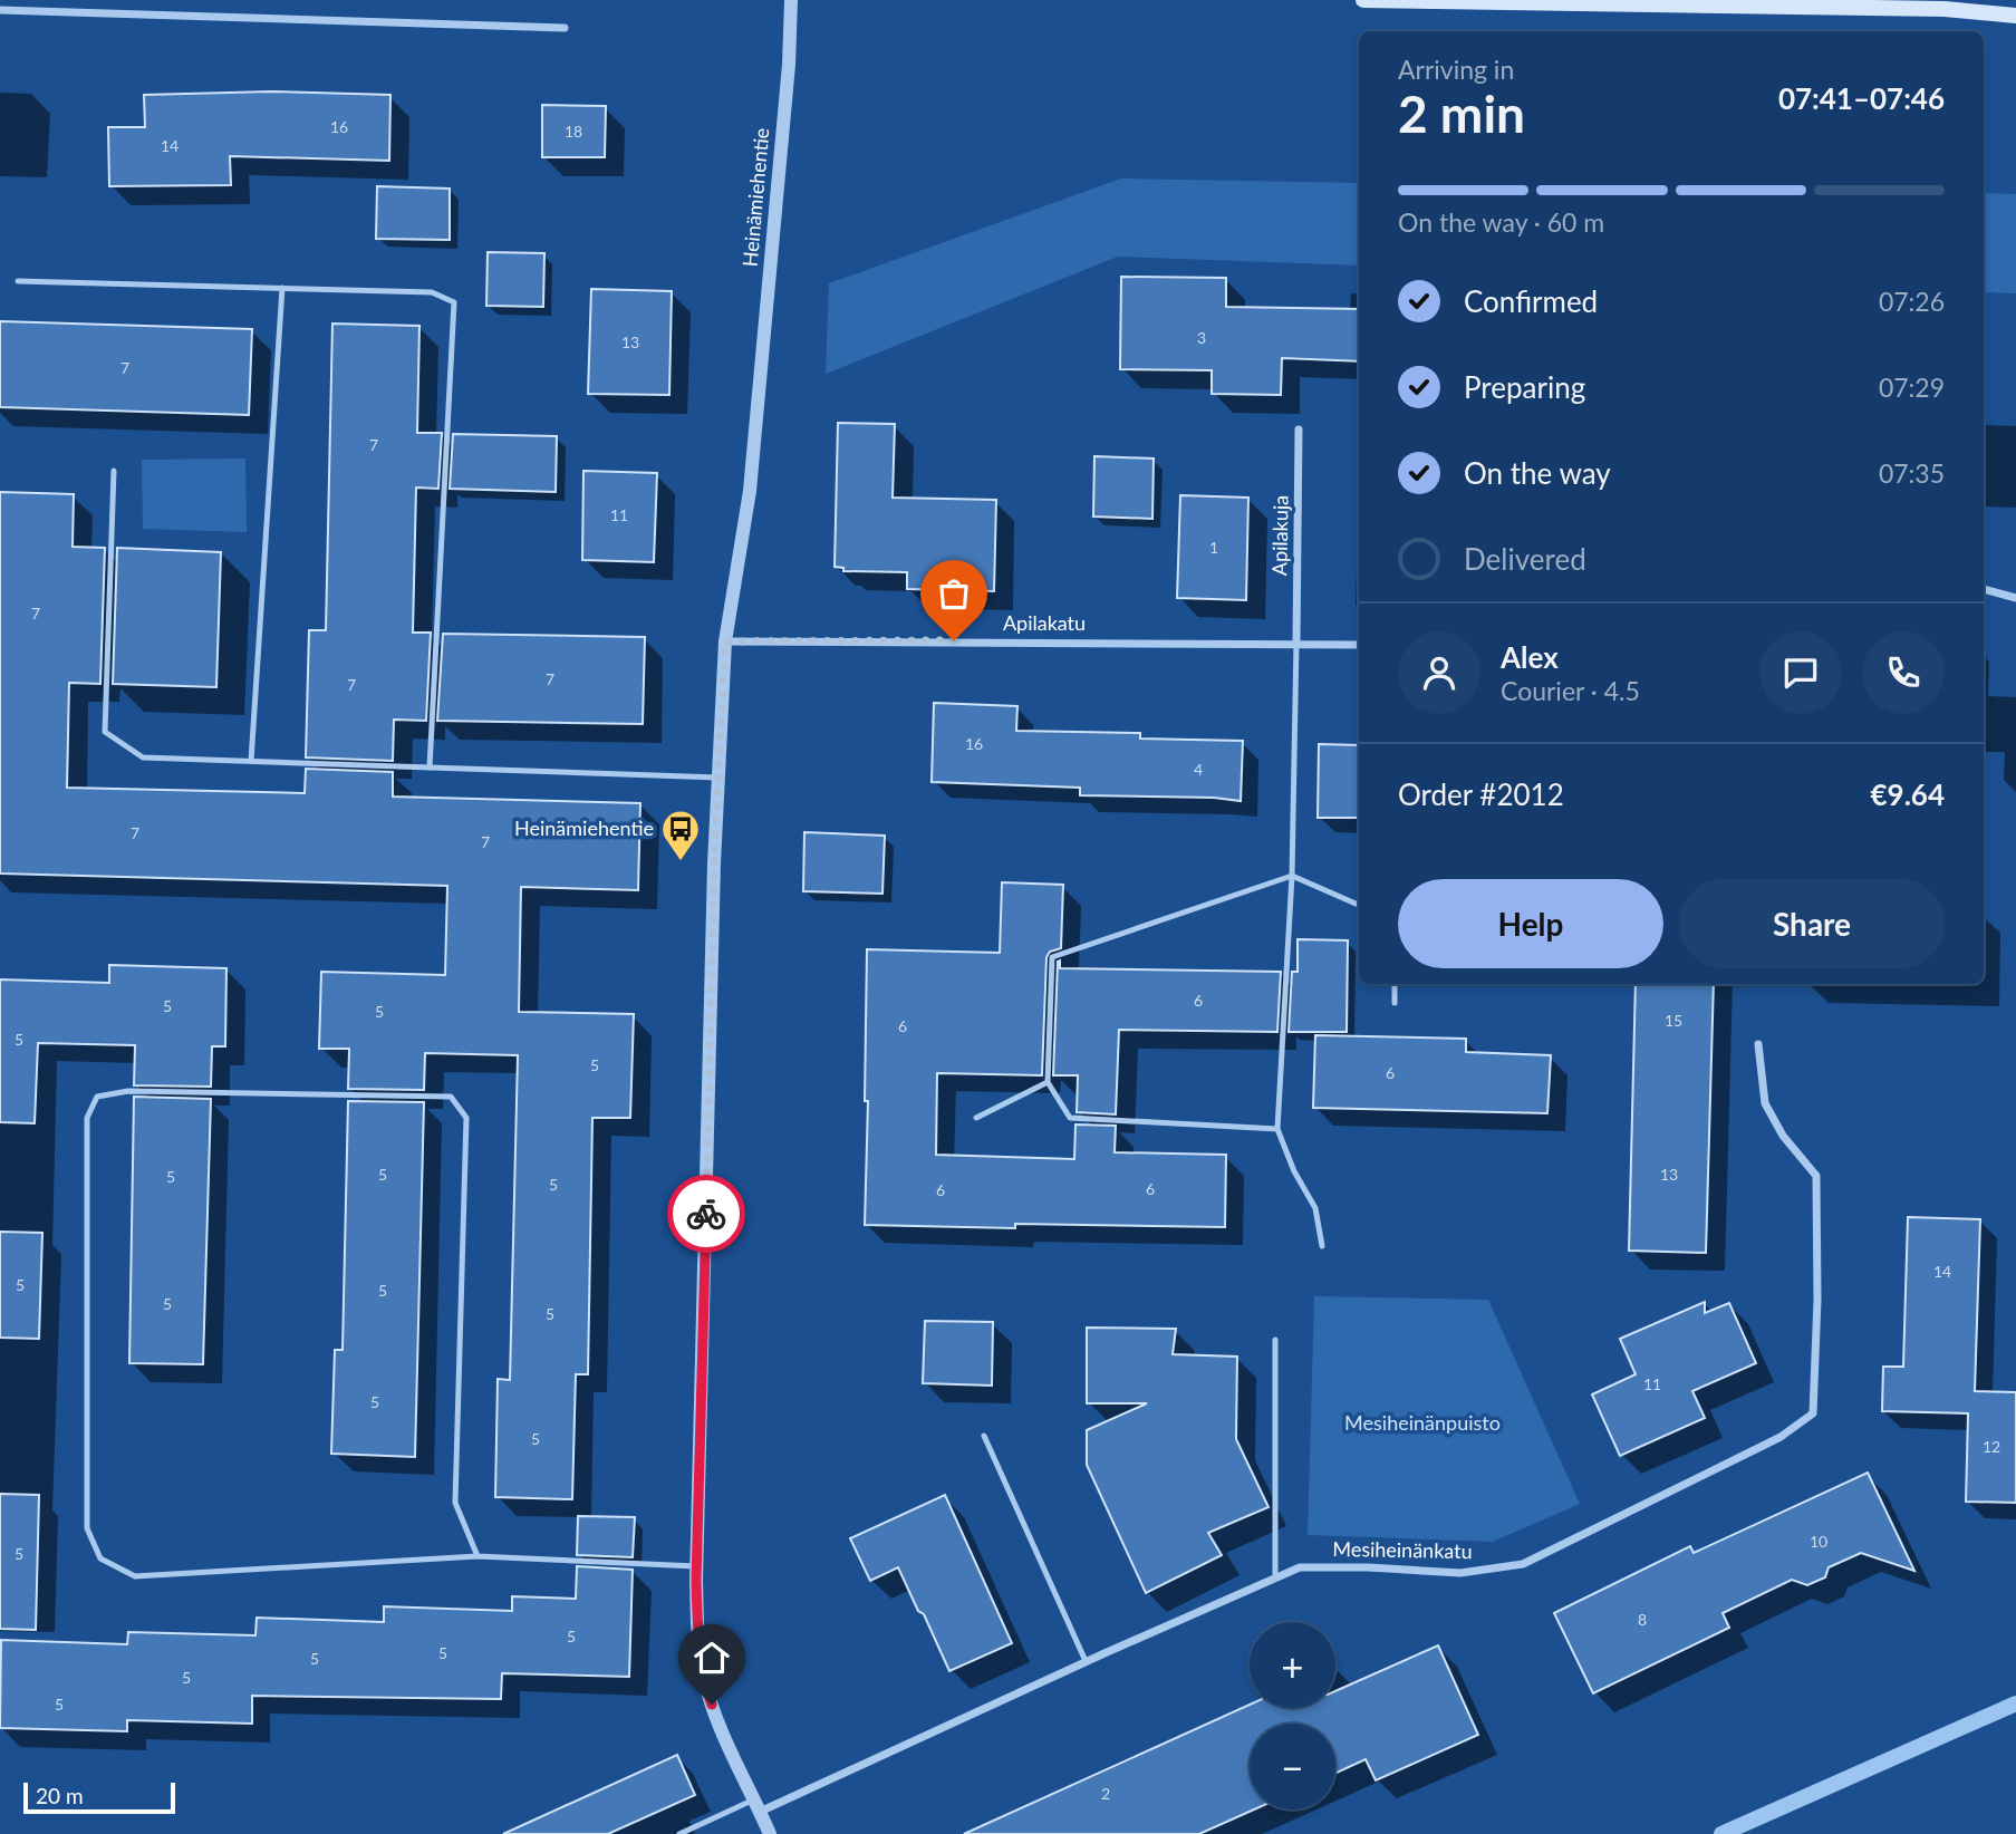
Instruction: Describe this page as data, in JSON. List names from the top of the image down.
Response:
{
  "streets": {
    "street": [
      "Heinämiehentie",
      "Apilakuja",
      "Apilakatu",
      "Mesiheinänkatu"
    ]
  },
  "crossings": [
    ["Heinämiehentie", "Apilakatu"],
    ["Heinämiehentie", "Mesiheinänkatu"],
    ["Apilakuja", "Apilakatu"]
  ],
  "parks": ["Mesiheinänpuisto"],
  "places": {
    "bus stop": ["Heinämiehentie"]
  },
  "house_numbers": [
    "16",
    "18",
    "14",
    "3",
    "13",
    "7",
    "7",
    "11",
    "1",
    "7",
    "7",
    "7",
    "16",
    "4",
    "7",
    "7",
    "6",
    "5",
    "5",
    "15",
    "6",
    "5",
    "5",
    "6",
    "5",
    "13",
    "5",
    "5",
    "6",
    "6",
    "14",
    "5",
    "5",
    "5",
    "5",
    "11",
    "5",
    "5",
    "12",
    "10",
    "5",
    "8",
    "5",
    "5",
    "5",
    "5",
    "5",
    "2"
  ],
  "scale_bar": "20 m",
  "page": {
    "heading": ["2 min", "Arriving in", "07:41–07:46"],
    "panel": [
      "Alex",
      "Courier · 4.5",
      "Order #2012",
      "€9.64"
    ],
    "bar": "On the way · 60 m",
    "list": [
      ["Confirmed", "07:26"],
      ["Preparing", "07:29"],
      ["On the way", "07:35"],
      "Delivered"
    ],
    "buttons": ["Help", "Share"],
    "map_buttons": ["+", "−"],
    "scale": "20 m"
  }
}
